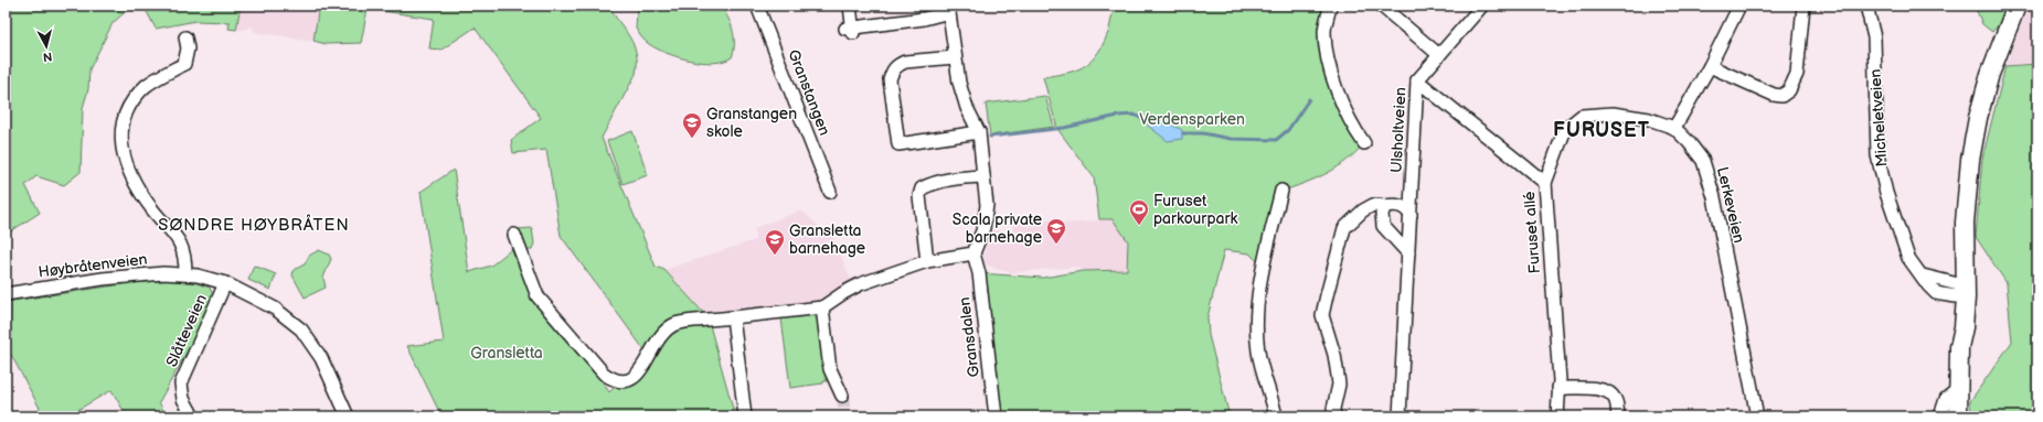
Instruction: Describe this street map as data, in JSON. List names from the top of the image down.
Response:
{
  "streets": {
    "street": [
      "Granstangen",
      "Micheletveien",
      "Ulsholtveien",
      "Lerkeveien",
      "Furuset allé",
      "Høybråtenveien",
      "Slåtteveien",
      "Gransdalen"
    ]
  },
  "crossings": [
    ["Ulsholtveien", "Furuset allé"],
    ["Lerkeveien", "Furuset allé"],
    ["Høybråtenveien", "Slåtteveien"]
  ],
  "districts": ["FURUSET", "SØNDRE HØYBRÅTEN"],
  "parks": ["Verdensparken", "Gransletta"],
  "places": {
    "school or university": ["Granstangen skole", "Scala private barnehage", "Gransletta barnehage"],
    "sports": ["Furuset parkourpark"]
  },
  "north": "bottom"
}
